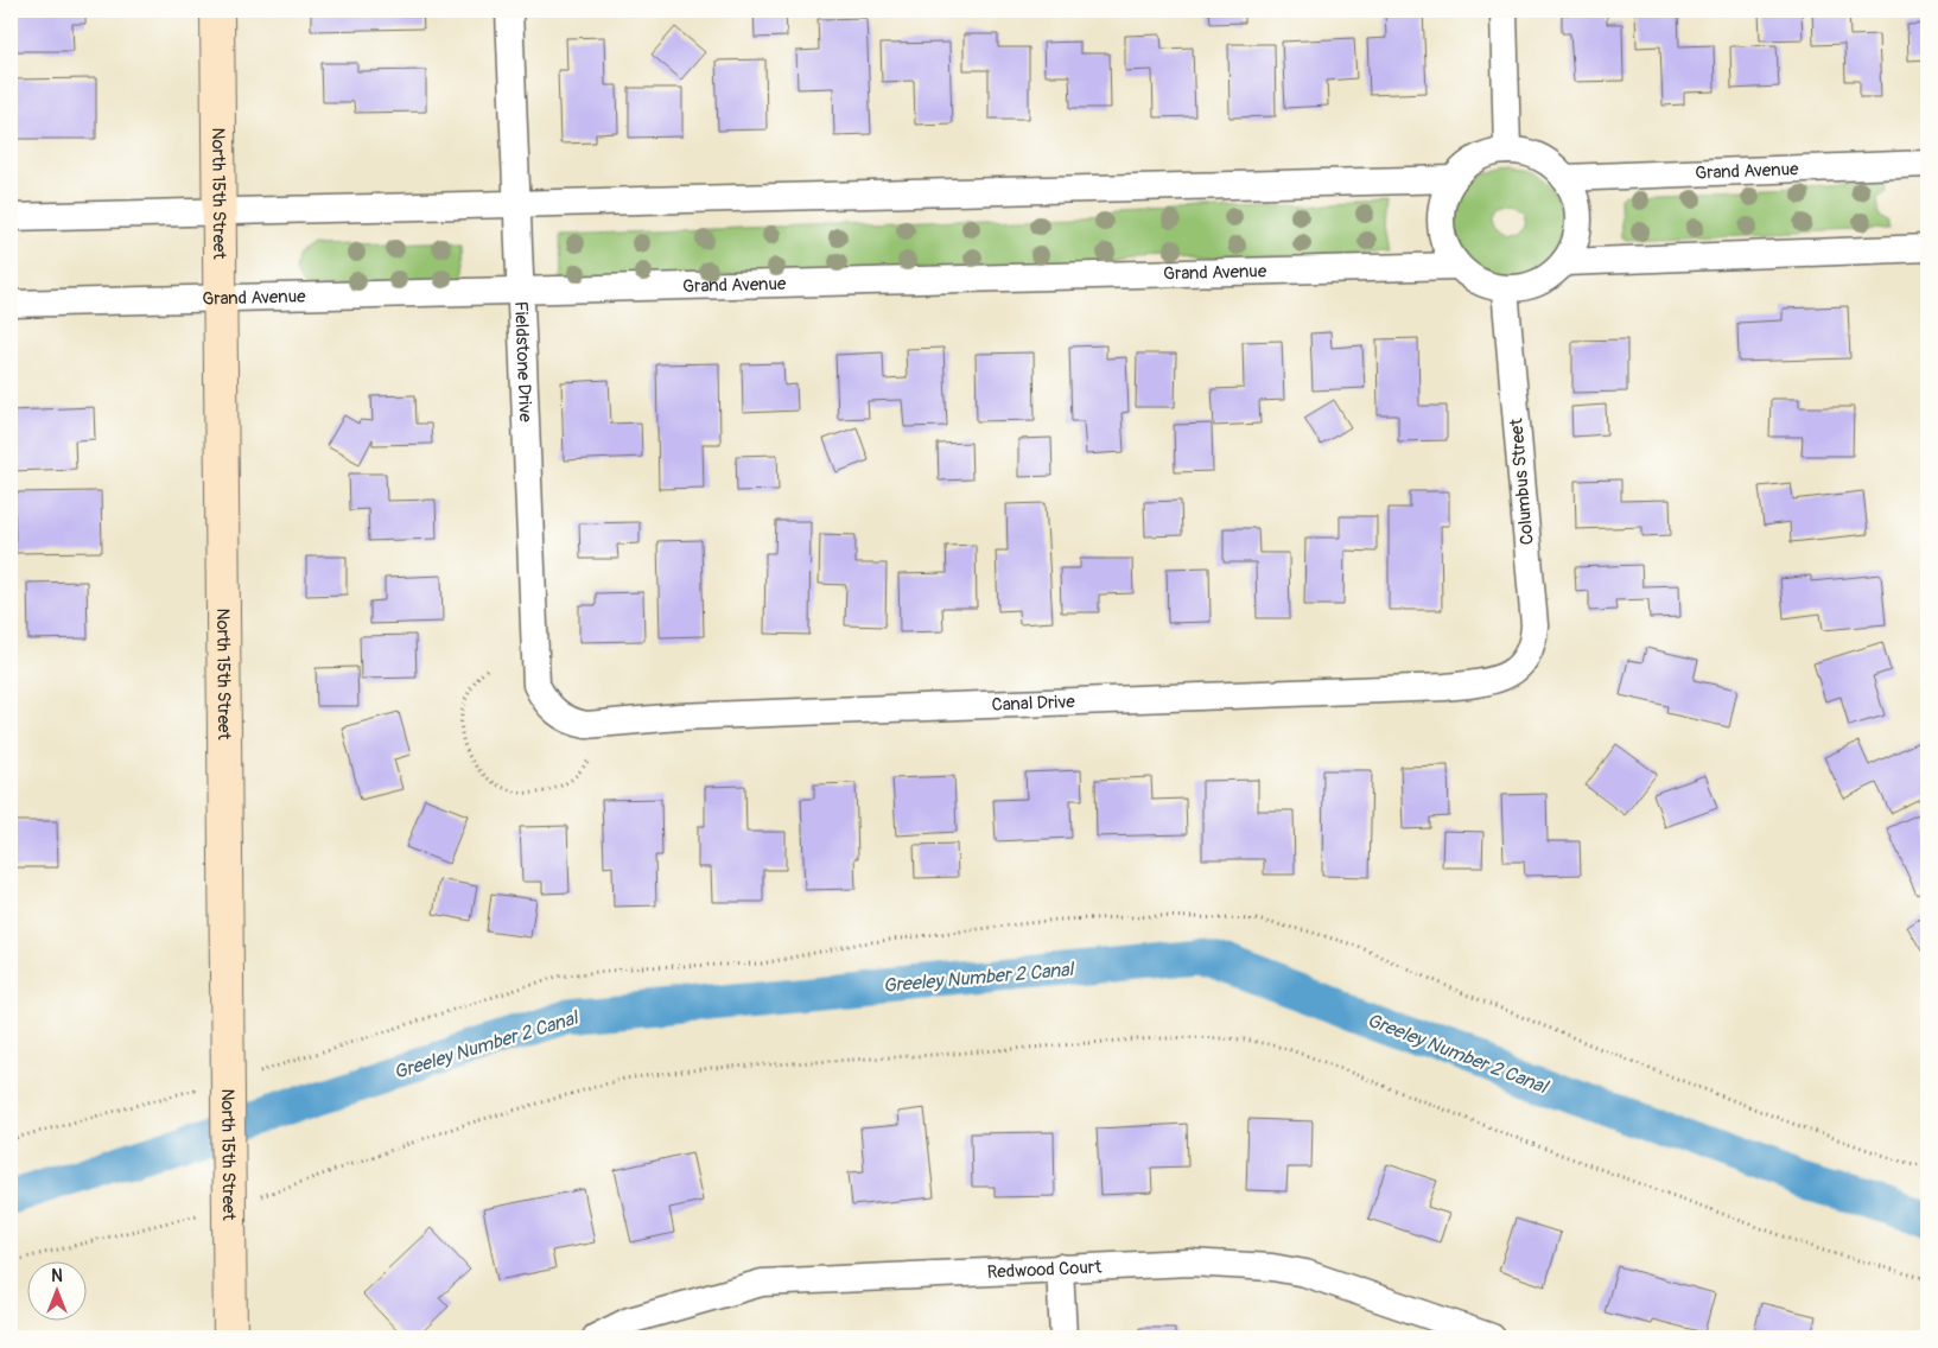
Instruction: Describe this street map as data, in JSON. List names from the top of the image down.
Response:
{
  "streets": {
    "street": [
      "Grand Avenue",
      "North 15th Street",
      "Fieldstone Drive",
      "Columbus Street",
      "Canal Drive",
      "Redwood Court"
    ]
  },
  "crossings": [
    ["Grand Avenue", "North 15th Street"],
    ["Grand Avenue", "Fieldstone Drive"],
    ["Grand Avenue", "Columbus Street"],
    ["Fieldstone Drive", "Canal Drive"],
    ["Columbus Street", "Canal Drive"]
  ],
  "water": ["Greeley Number 2 Canal"],
  "north": "top"
}
